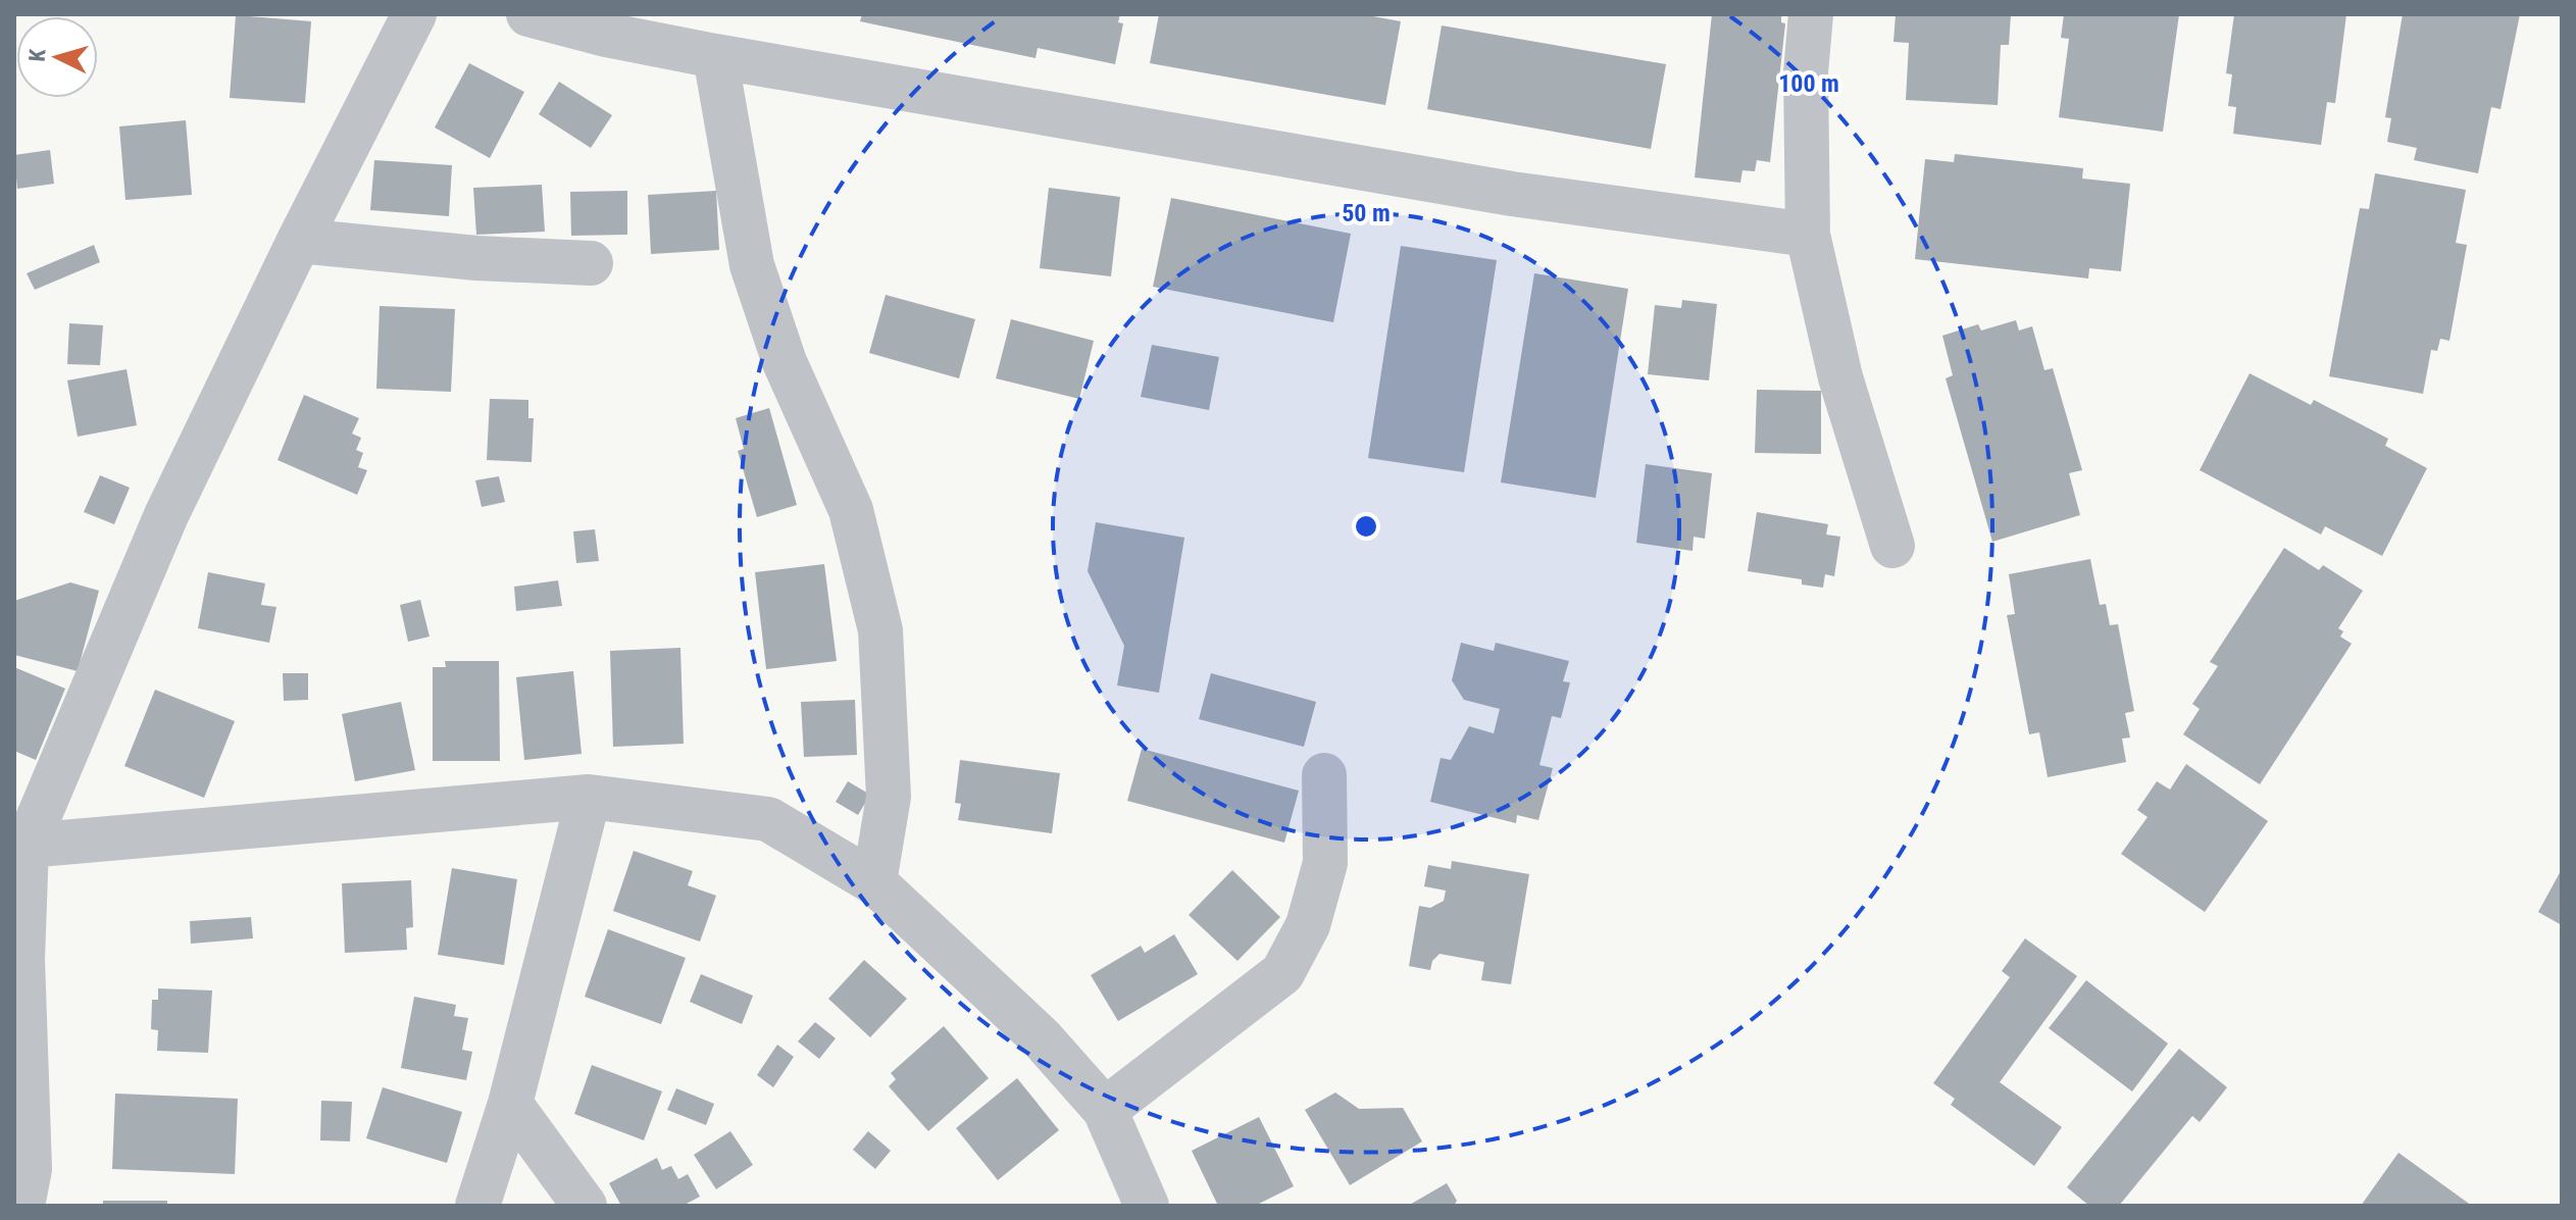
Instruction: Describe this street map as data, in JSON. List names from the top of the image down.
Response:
{
  "north": "left",
  "rings": ["100 m", "50 m"]
}
